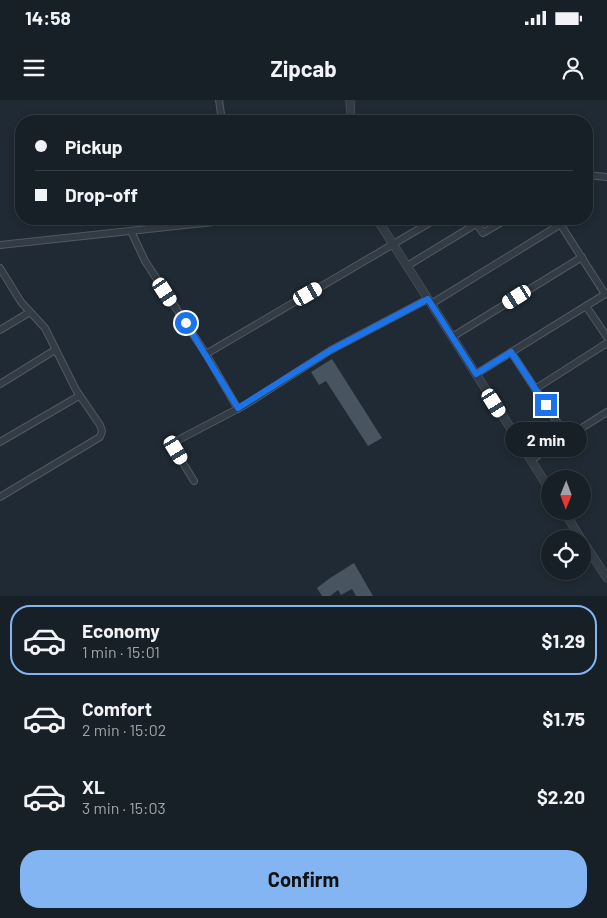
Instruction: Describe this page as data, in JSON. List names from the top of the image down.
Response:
{
  "north": "bottom",
  "page": {
    "status": "14:58",
    "header": "Zipcab",
    "banner": ["Pickup", "Drop-off"],
    "bubble": "2 min",
    "list": [
      {
        "name": "Economy",
        "note": "1 min · 15:01",
        "value": "$1.29"
      },
      {
        "name": "Comfort",
        "note": "2 min · 15:02",
        "value": "$1.75"
      },
      {
        "name": "XL",
        "note": "3 min · 15:03",
        "value": "$2.20"
      }
    ],
    "buttons": "Confirm"
  }
}
